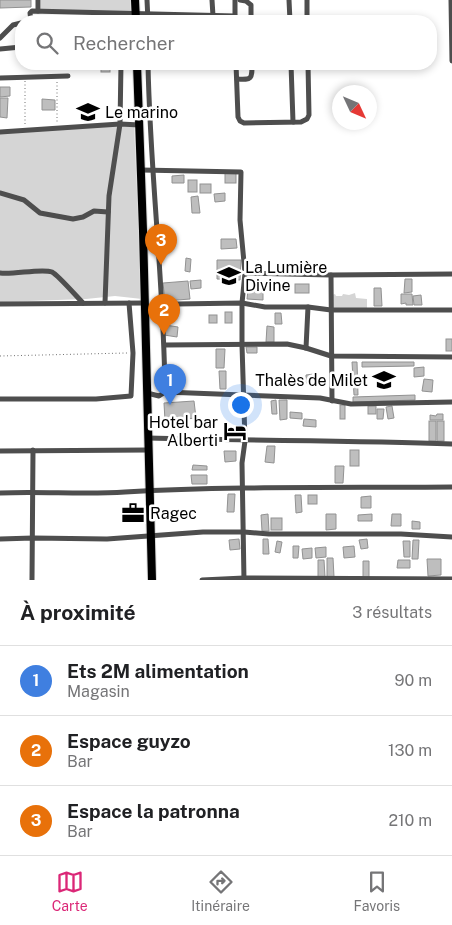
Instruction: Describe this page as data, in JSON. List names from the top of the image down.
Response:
{
  "places": {
    "school or university": ["Le marino", "La Lumière Divine", "Thalès de Milet"],
    "hotel": ["Hotel bar Alberti"],
    "office": ["Ragec"]
  },
  "north": "bottom right",
  "page": {
    "search": "Rechercher",
    "pins": ["3", "2", "1"],
    "heading": ["À proximité", "3 résultats"],
    "list": [
      {
        "mark": "1",
        "name": "Ets 2M alimentation",
        "note": "Magasin",
        "value": "90 m"
      },
      {
        "mark": "2",
        "name": "Espace guyzo",
        "note": "Bar",
        "value": "130 m"
      },
      {
        "mark": "3",
        "name": "Espace la patronna",
        "note": "Bar",
        "value": "210 m"
      }
    ],
    "nav": ["Carte", "Itinéraire", "Favoris"]
  }
}
